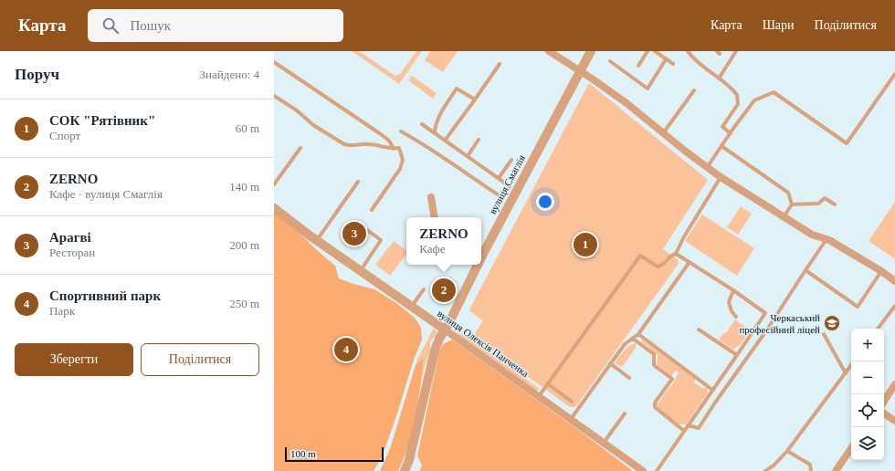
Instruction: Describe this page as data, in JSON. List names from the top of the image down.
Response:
{
  "streets": {
    "street": ["вулиця Смаглія", "вулиця Олексія Панченка"]
  },
  "crossings": [
    ["вулиця Смаглія", "вулиця Олексія Панченка"]
  ],
  "places": {
    "school or university": ["Черкаський професійний ліцей"]
  },
  "scale_bar": "100 m",
  "page": {
    "header": "Карта",
    "search": "Пошук",
    "nav": ["Карта", "Шари", "Поділитися"],
    "heading": ["Поруч", "Знайдено: 4"],
    "list": [
      {
        "mark": "1",
        "name": "СОК \"Рятівник\"",
        "note": "Спорт",
        "value": "60 m"
      },
      {
        "mark": "2",
        "name": "ZERNO",
        "note": "Кафе · вулиця Смаглія",
        "value": "140 m"
      },
      {
        "mark": "3",
        "name": "Арагві",
        "note": "Ресторан",
        "value": "200 m"
      },
      {
        "mark": "4",
        "name": "Спортивний парк",
        "note": "Парк",
        "value": "250 m"
      }
    ],
    "popup": ["ZERNO", "Кафе"],
    "pins": [
      "3",
      "1",
      "2",
      "4"
    ],
    "map_buttons": ["+", "−"],
    "buttons": ["Зберегти", "Поділитися"],
    "scale": "100 m"
  }
}
